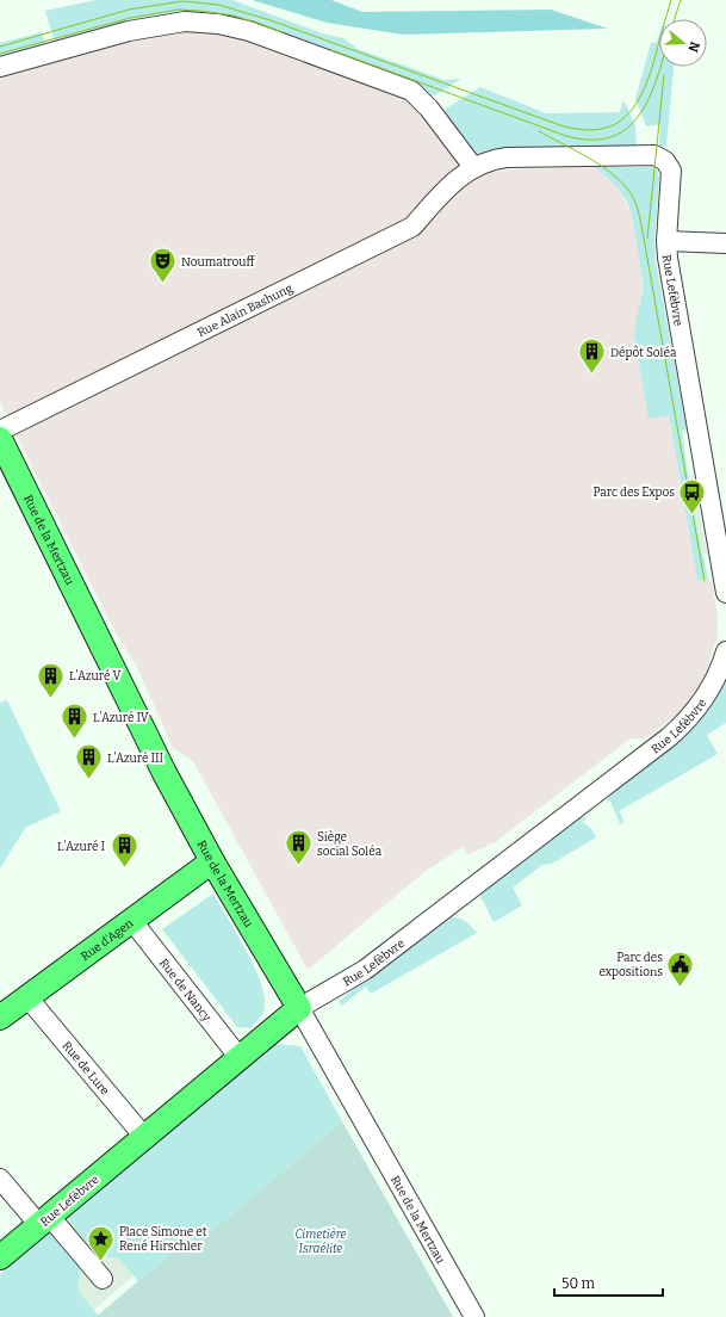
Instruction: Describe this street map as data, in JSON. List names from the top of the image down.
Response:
{
  "streets": {
    "main road": ["Rue Lefèbvre", "Rue de la Mertzau", "Rue d'Agen"],
    "street": ["Rue Alain Bashung", "Rue de Nancy", "Rue de Lure"]
  },
  "crossings": [
    ["Rue Lefèbvre", "Rue Alain Bashung"],
    ["Rue Lefèbvre", "Rue de la Mertzau"],
    ["Rue Lefèbvre", "Rue de Nancy"],
    ["Rue Lefèbvre", "Rue de Lure"],
    ["Rue de la Mertzau", "Rue d'Agen"],
    ["Rue d'Agen", "Rue de Nancy"],
    ["Rue d'Agen", "Rue de Lure"]
  ],
  "parks": ["Cimetière Israélite"],
  "places": {
    "theatre": ["Noumatrouff"],
    "building": [
      "Dépôt Soléa",
      "L'Azuré V",
      "L'Azuré IV",
      "L'Azuré III",
      "Siège social Soléa",
      "L'Azuré I"
    ],
    "bus stop": ["Parc des Expos"],
    "public building": ["Parc des expositions"],
    "place": ["Place Simone et René Hirschler"]
  },
  "scale_bar": "50 m",
  "north": "right"
}
